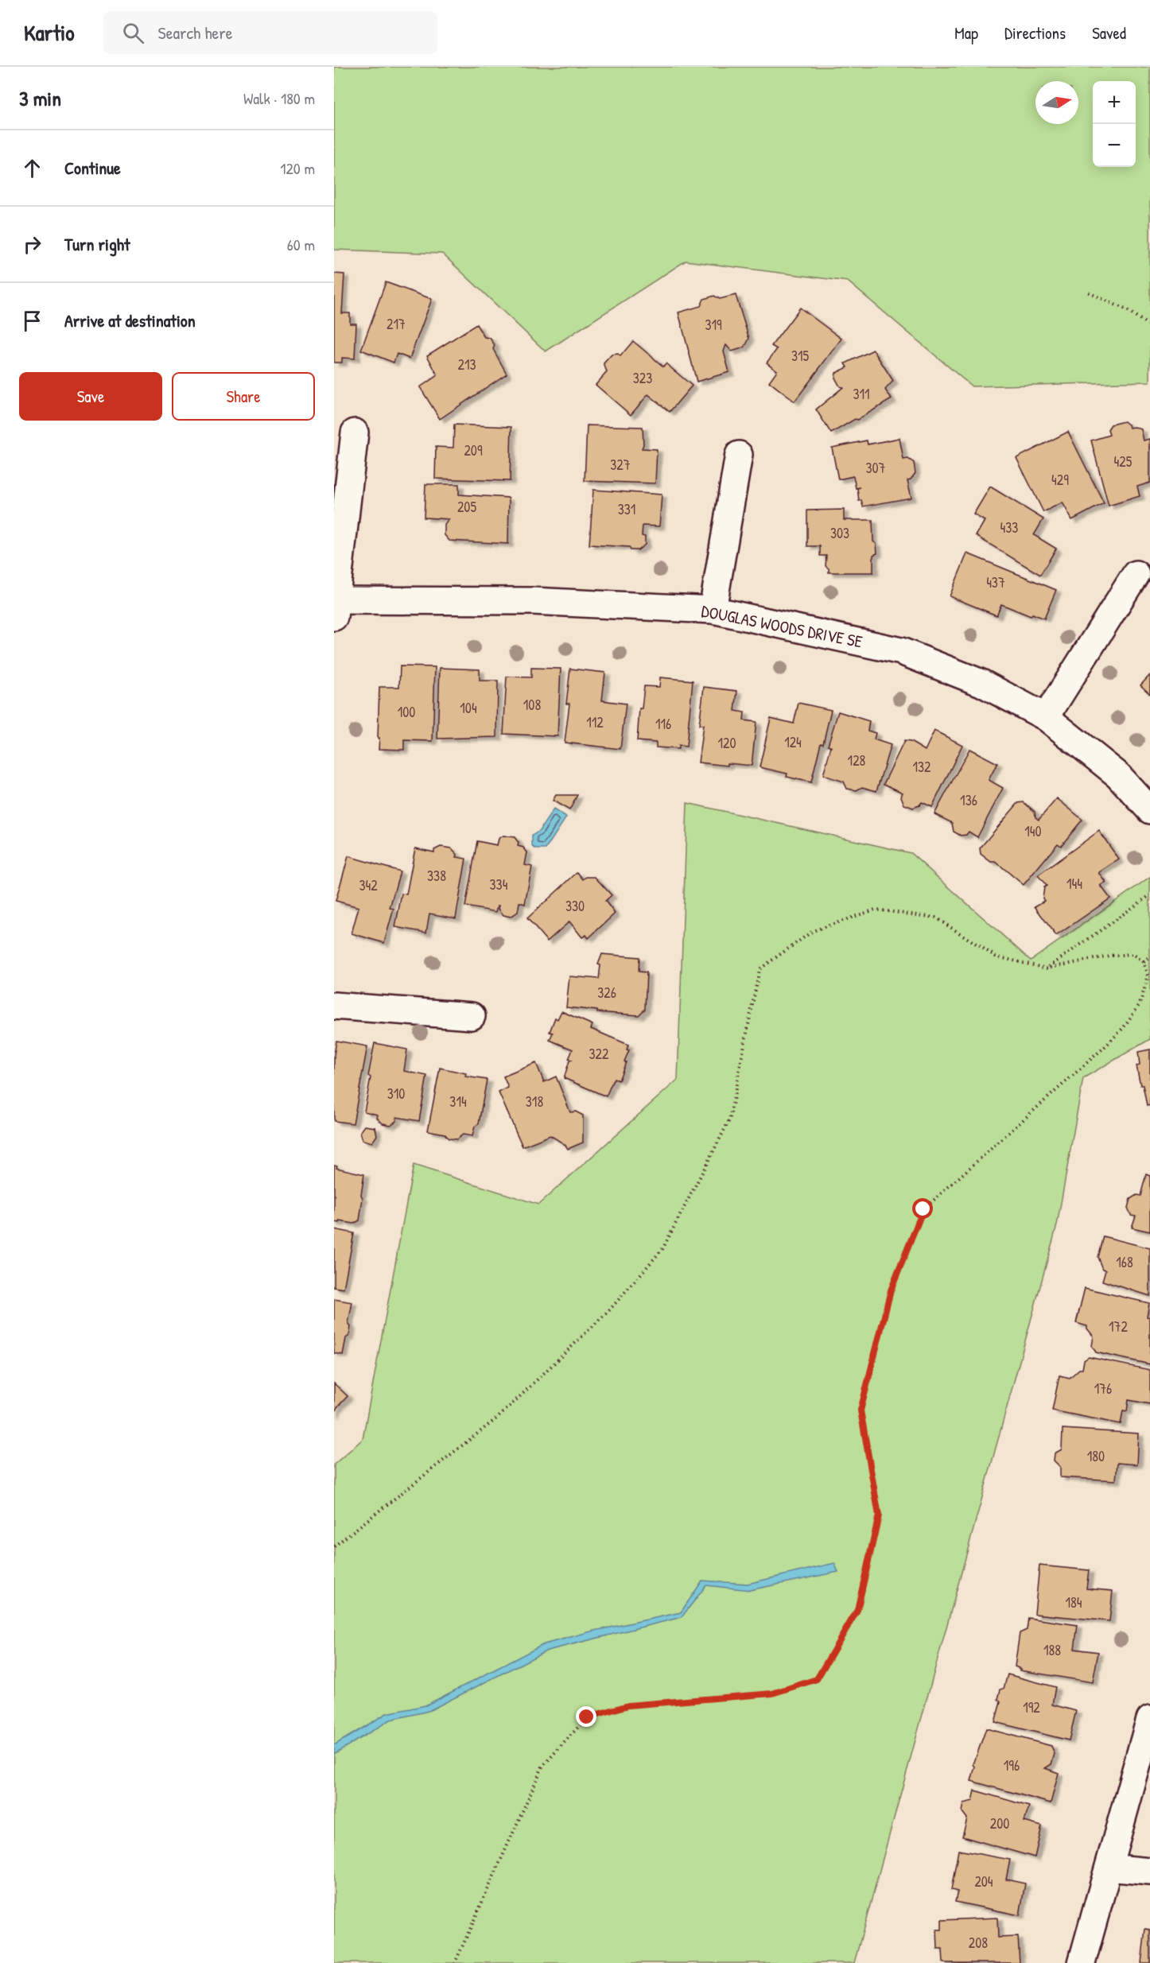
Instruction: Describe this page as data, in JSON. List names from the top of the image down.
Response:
{
  "streets": {
    "street": ["DOUGLAS WOODS DRIVE SE"]
  },
  "house_numbers": [
    "217",
    "319",
    "315",
    "213",
    "323",
    "311",
    "209",
    "425",
    "327",
    "307",
    "429",
    "205",
    "331",
    "433",
    "303",
    "437",
    "108",
    "104",
    "100",
    "112",
    "116",
    "124",
    "120",
    "128",
    "132",
    "136",
    "140",
    "338",
    "144",
    "334",
    "342",
    "330",
    "326",
    "322",
    "310",
    "314",
    "318",
    "168",
    "172",
    "176",
    "180",
    "184",
    "188",
    "192",
    "196",
    "200",
    "204",
    "208"
  ],
  "north": "right",
  "page": {
    "header": "Kartio",
    "search": "Search here",
    "nav": ["Map", "Directions", "Saved"],
    "heading": ["3 min", "Walk · 180 m"],
    "map_buttons": ["+", "−"],
    "list": [
      ["Continue", "120 m"],
      ["Turn right", "60 m"],
      "Arrive at destination"
    ],
    "buttons": ["Save", "Share"]
  }
}
